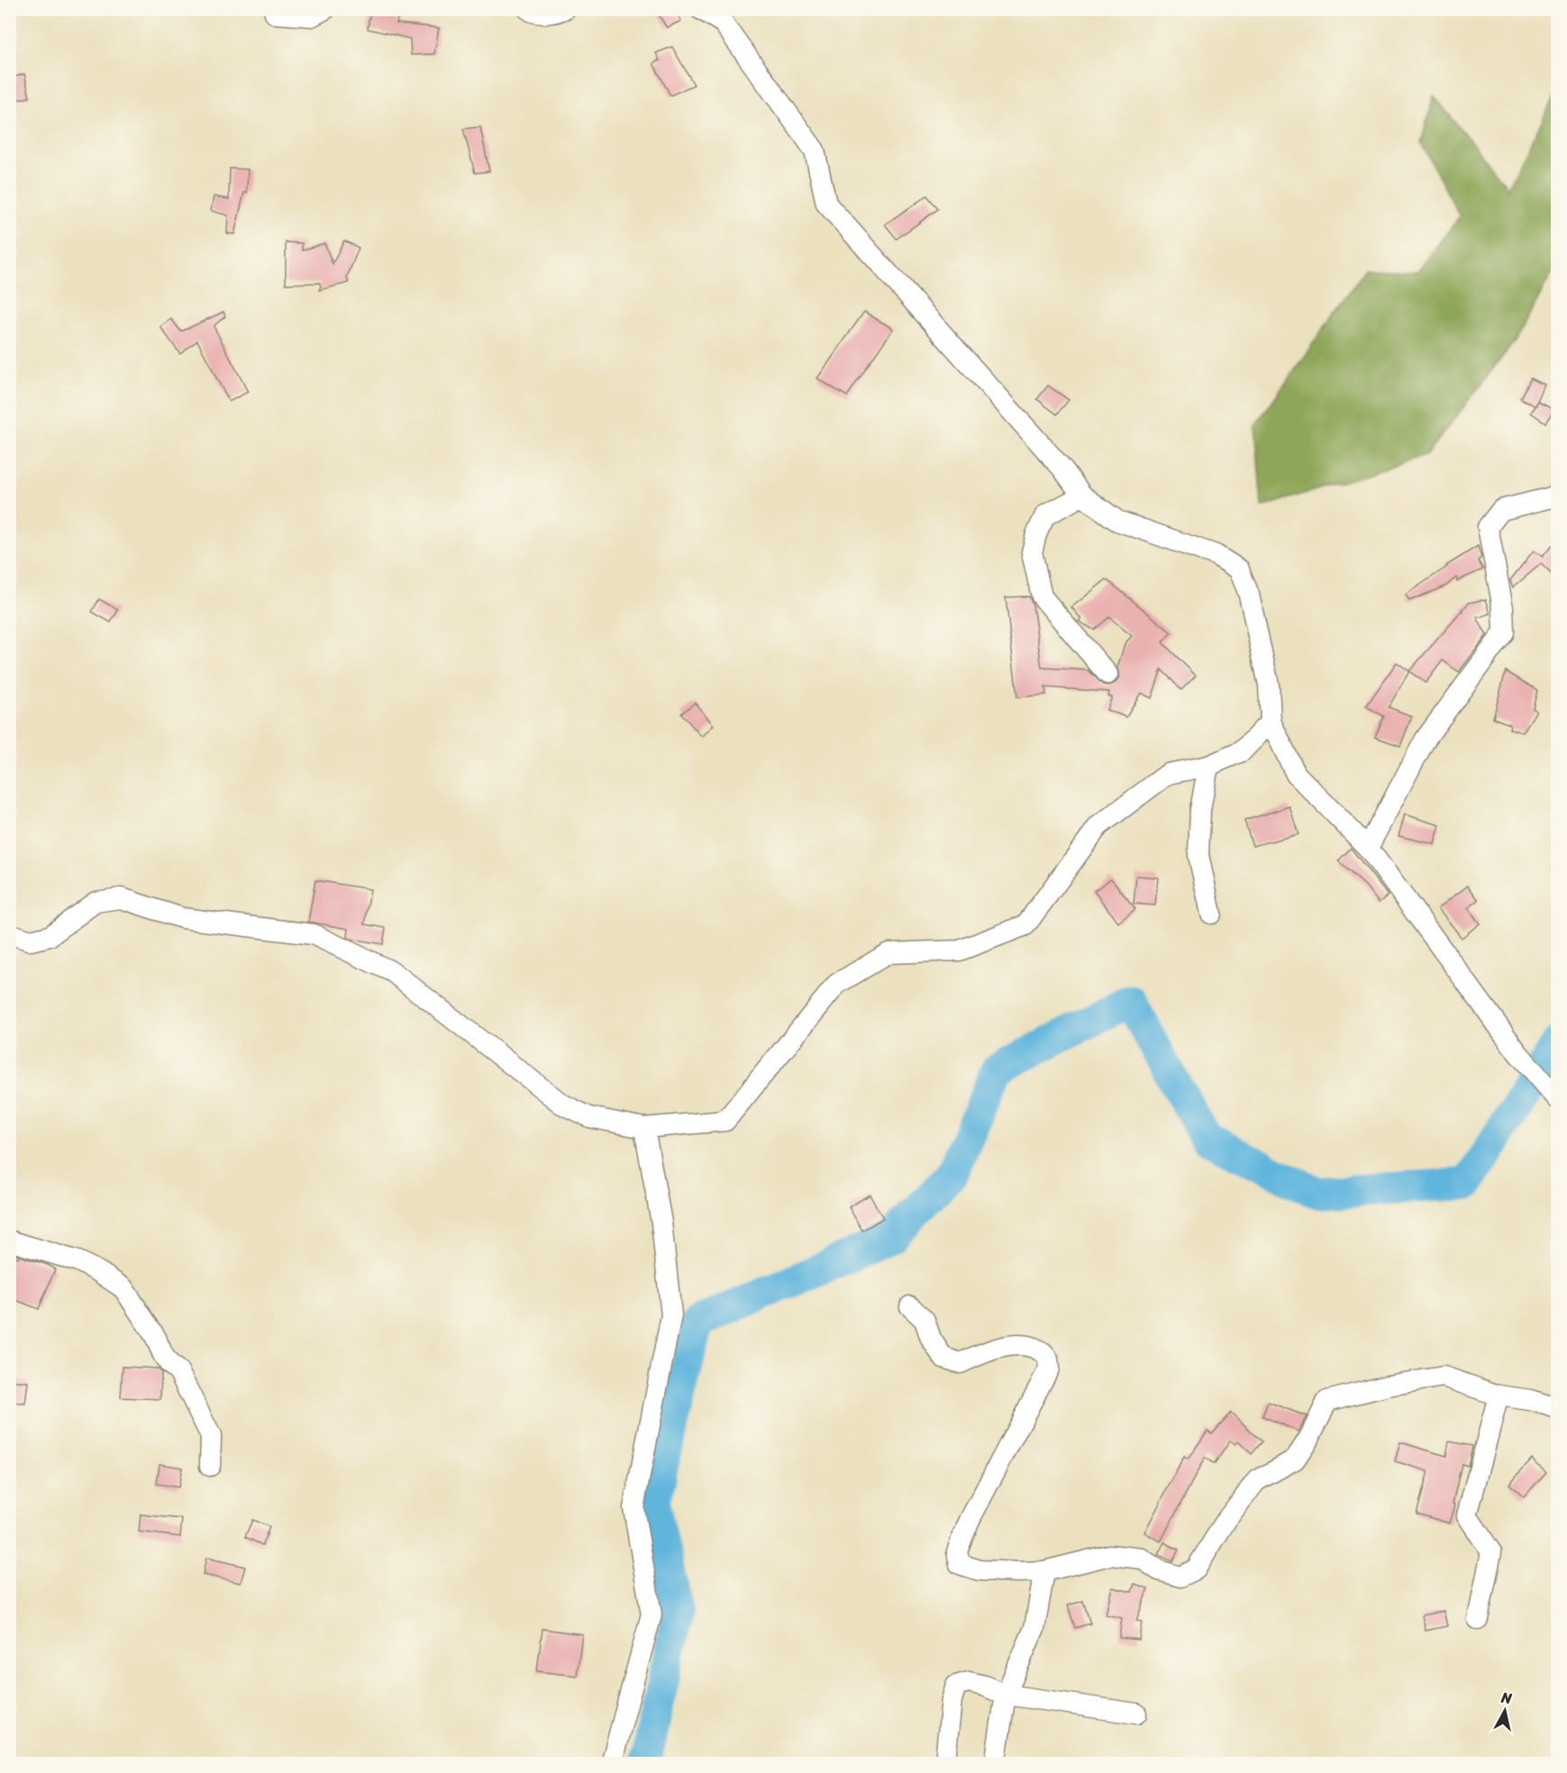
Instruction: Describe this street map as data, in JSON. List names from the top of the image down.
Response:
{
  "north": "top"
}
